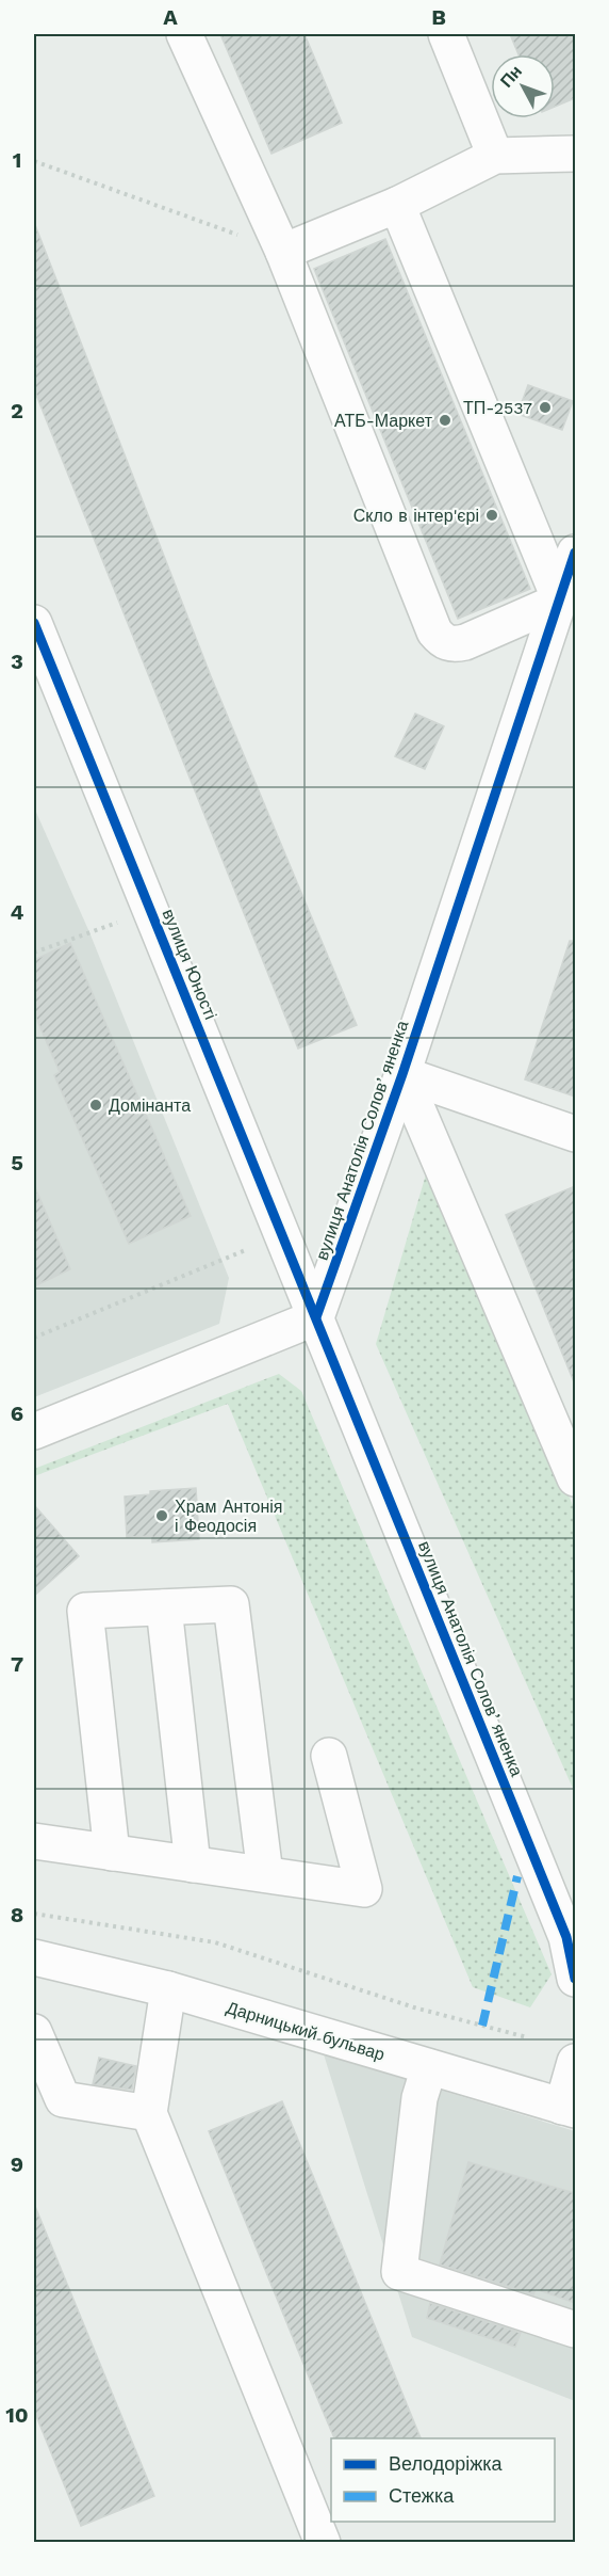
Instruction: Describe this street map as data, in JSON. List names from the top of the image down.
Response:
{
  "streets": {
    "street": ["вулиця Юності", "вулиця Анатолія Соловʼяненка", "Дарницький бульвар"]
  },
  "crossings": [
    ["вулиця Юності", "вулиця Анатолія Соловʼяненка"]
  ],
  "places": [
    "ТП-2537",
    "АТБ-Маркет",
    "Скло в інтер'єрі",
    "Домінанта",
    "Храм Антонія і Феодосія"
  ],
  "legend": ["Велодоріжка", "Стежка"],
  "north": "top left",
  "grid": {
    "columns": ["A", "B"],
    "rows": [
      "1",
      "2",
      "3",
      "4",
      "5",
      "6",
      "7",
      "8",
      "9",
      "10"
    ]
  }
}
